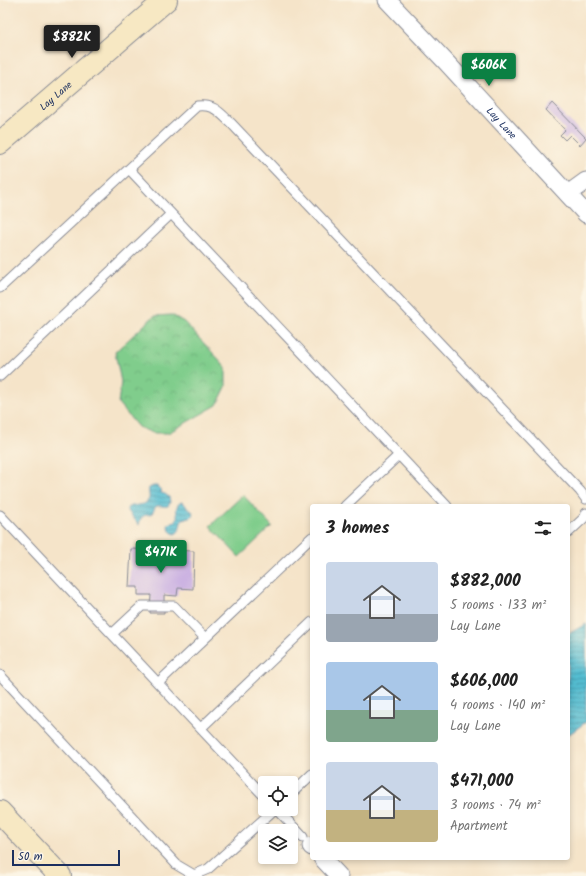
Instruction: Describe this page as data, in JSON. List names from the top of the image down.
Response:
{
  "streets": {
    "street": ["Lay Lane"]
  },
  "scale_bar": "50 m",
  "page": {
    "price": ["$882K", "$606K", "$471K"],
    "heading": "3 homes",
    "list": [
      {
        "name": "$882,000",
        "note": "5 rooms · 133 m² · Lay Lane"
      },
      {
        "name": "$606,000",
        "note": "4 rooms · 140 m² · Lay Lane"
      },
      {
        "name": "$471,000",
        "note": "3 rooms · 74 m² · Apartment"
      }
    ],
    "scale": "50 m"
  }
}
